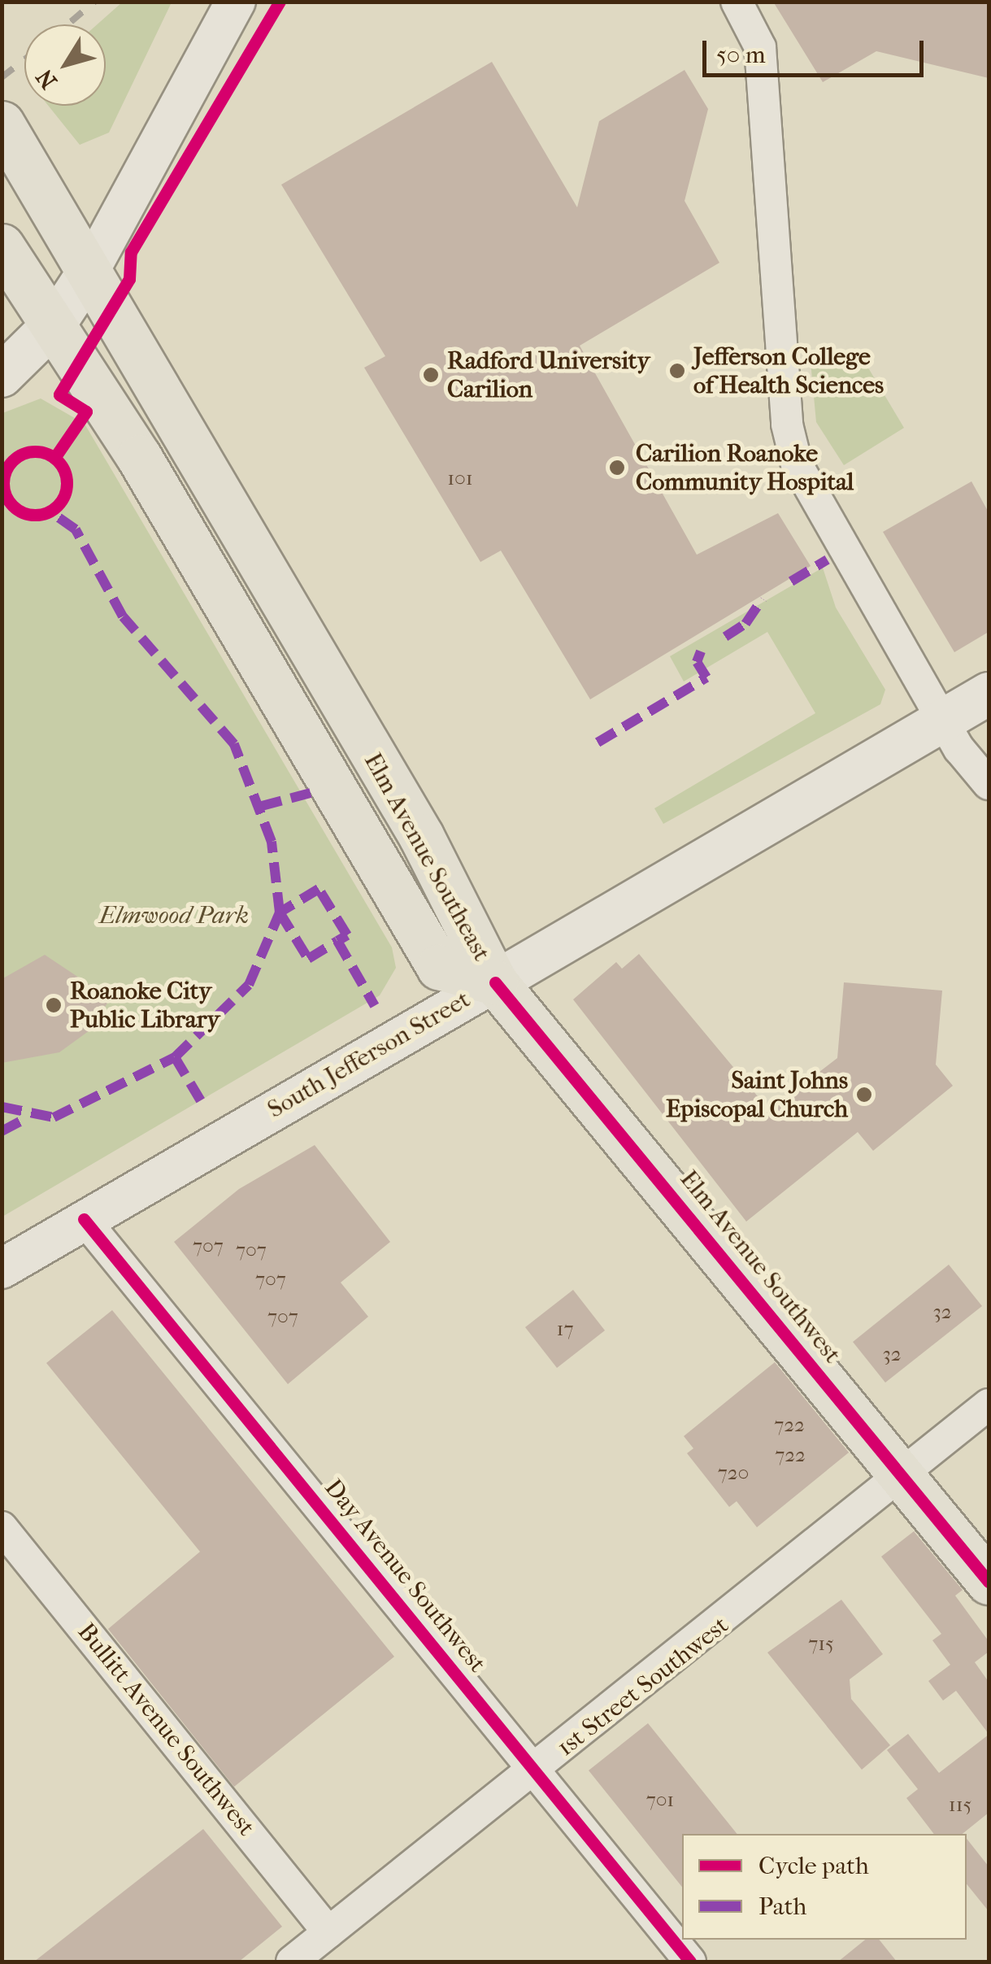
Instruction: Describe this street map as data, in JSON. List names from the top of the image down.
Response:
{
  "streets": {
    "main road": ["Elm Avenue Southeast", "South Jefferson Street", "Elm Avenue Southwest"],
    "street": ["Day Avenue Southwest", "1st Street Southwest", "Bullitt Avenue Southwest"]
  },
  "crossings": [
    ["Elm Avenue Southeast", "South Jefferson Street"],
    ["Elm Avenue Southeast", "Elm Avenue Southwest"],
    ["South Jefferson Street", "Elm Avenue Southwest"],
    ["South Jefferson Street", "Day Avenue Southwest"],
    ["Elm Avenue Southwest", "1st Street Southwest"],
    ["Day Avenue Southwest", "1st Street Southwest"],
    ["1st Street Southwest", "Bullitt Avenue Southwest"]
  ],
  "parks": ["Elmwood Park"],
  "places": [
    "Jefferson College of Health Sciences",
    "Radford University Carilion",
    "Carilion Roanoke Community Hospital",
    "Roanoke City Public Library",
    "Saint Johns Episcopal Church"
  ],
  "house_numbers": [
    "101",
    "707",
    "707",
    "707",
    "32",
    "707",
    "17",
    "32",
    "722",
    "722",
    "720",
    "715",
    "701",
    "115"
  ],
  "legend": ["Cycle path", "Path"],
  "scale_bar": "50 m",
  "north": "bottom left"
}
